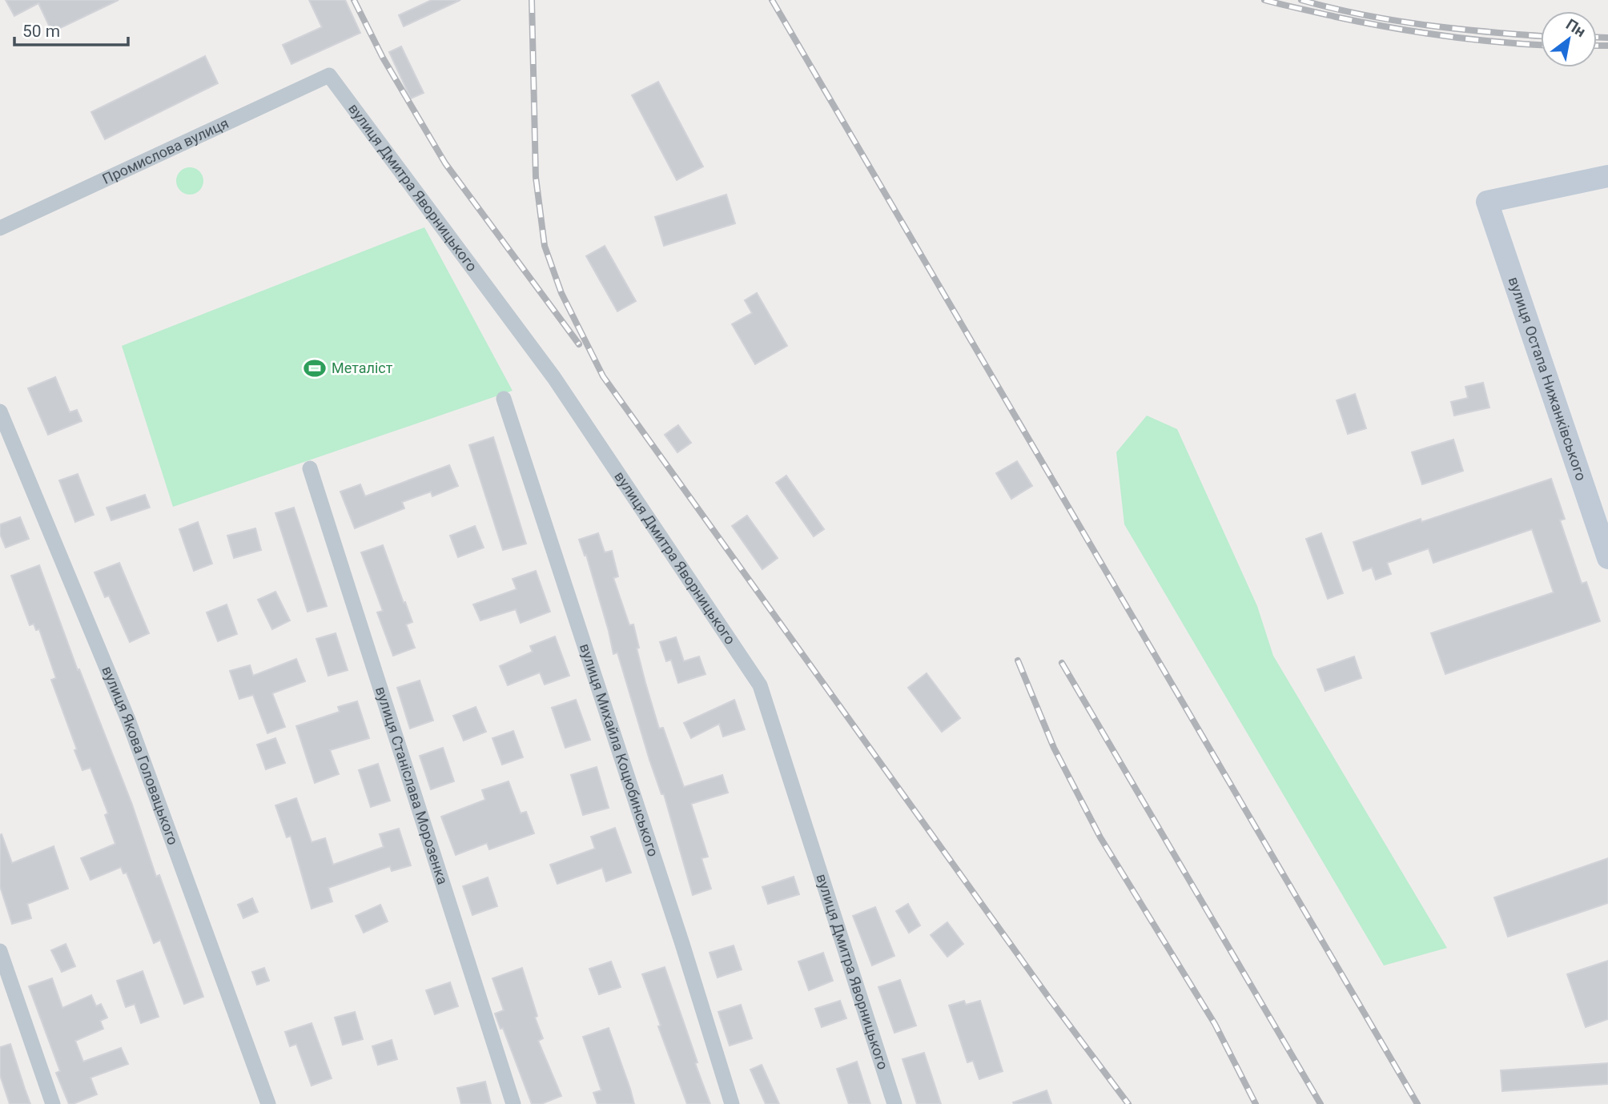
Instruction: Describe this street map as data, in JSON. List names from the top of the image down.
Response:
{
  "streets": {
    "main road": ["вулиця Остапа Нижанківського"],
    "street": [
      "Промислова вулиця",
      "вулиця Дмитра Яворницького",
      "вулиця Михайла Коцюбинського",
      "вулиця Якова Головацького",
      "вулиця Станіслава Морозенка"
    ]
  },
  "crossings": [
    ["Промислова вулиця", "вулиця Дмитра Яворницького"]
  ],
  "places": {
    "sports": ["Металіст"]
  },
  "scale_bar": "50 m",
  "north": "top right"
}
